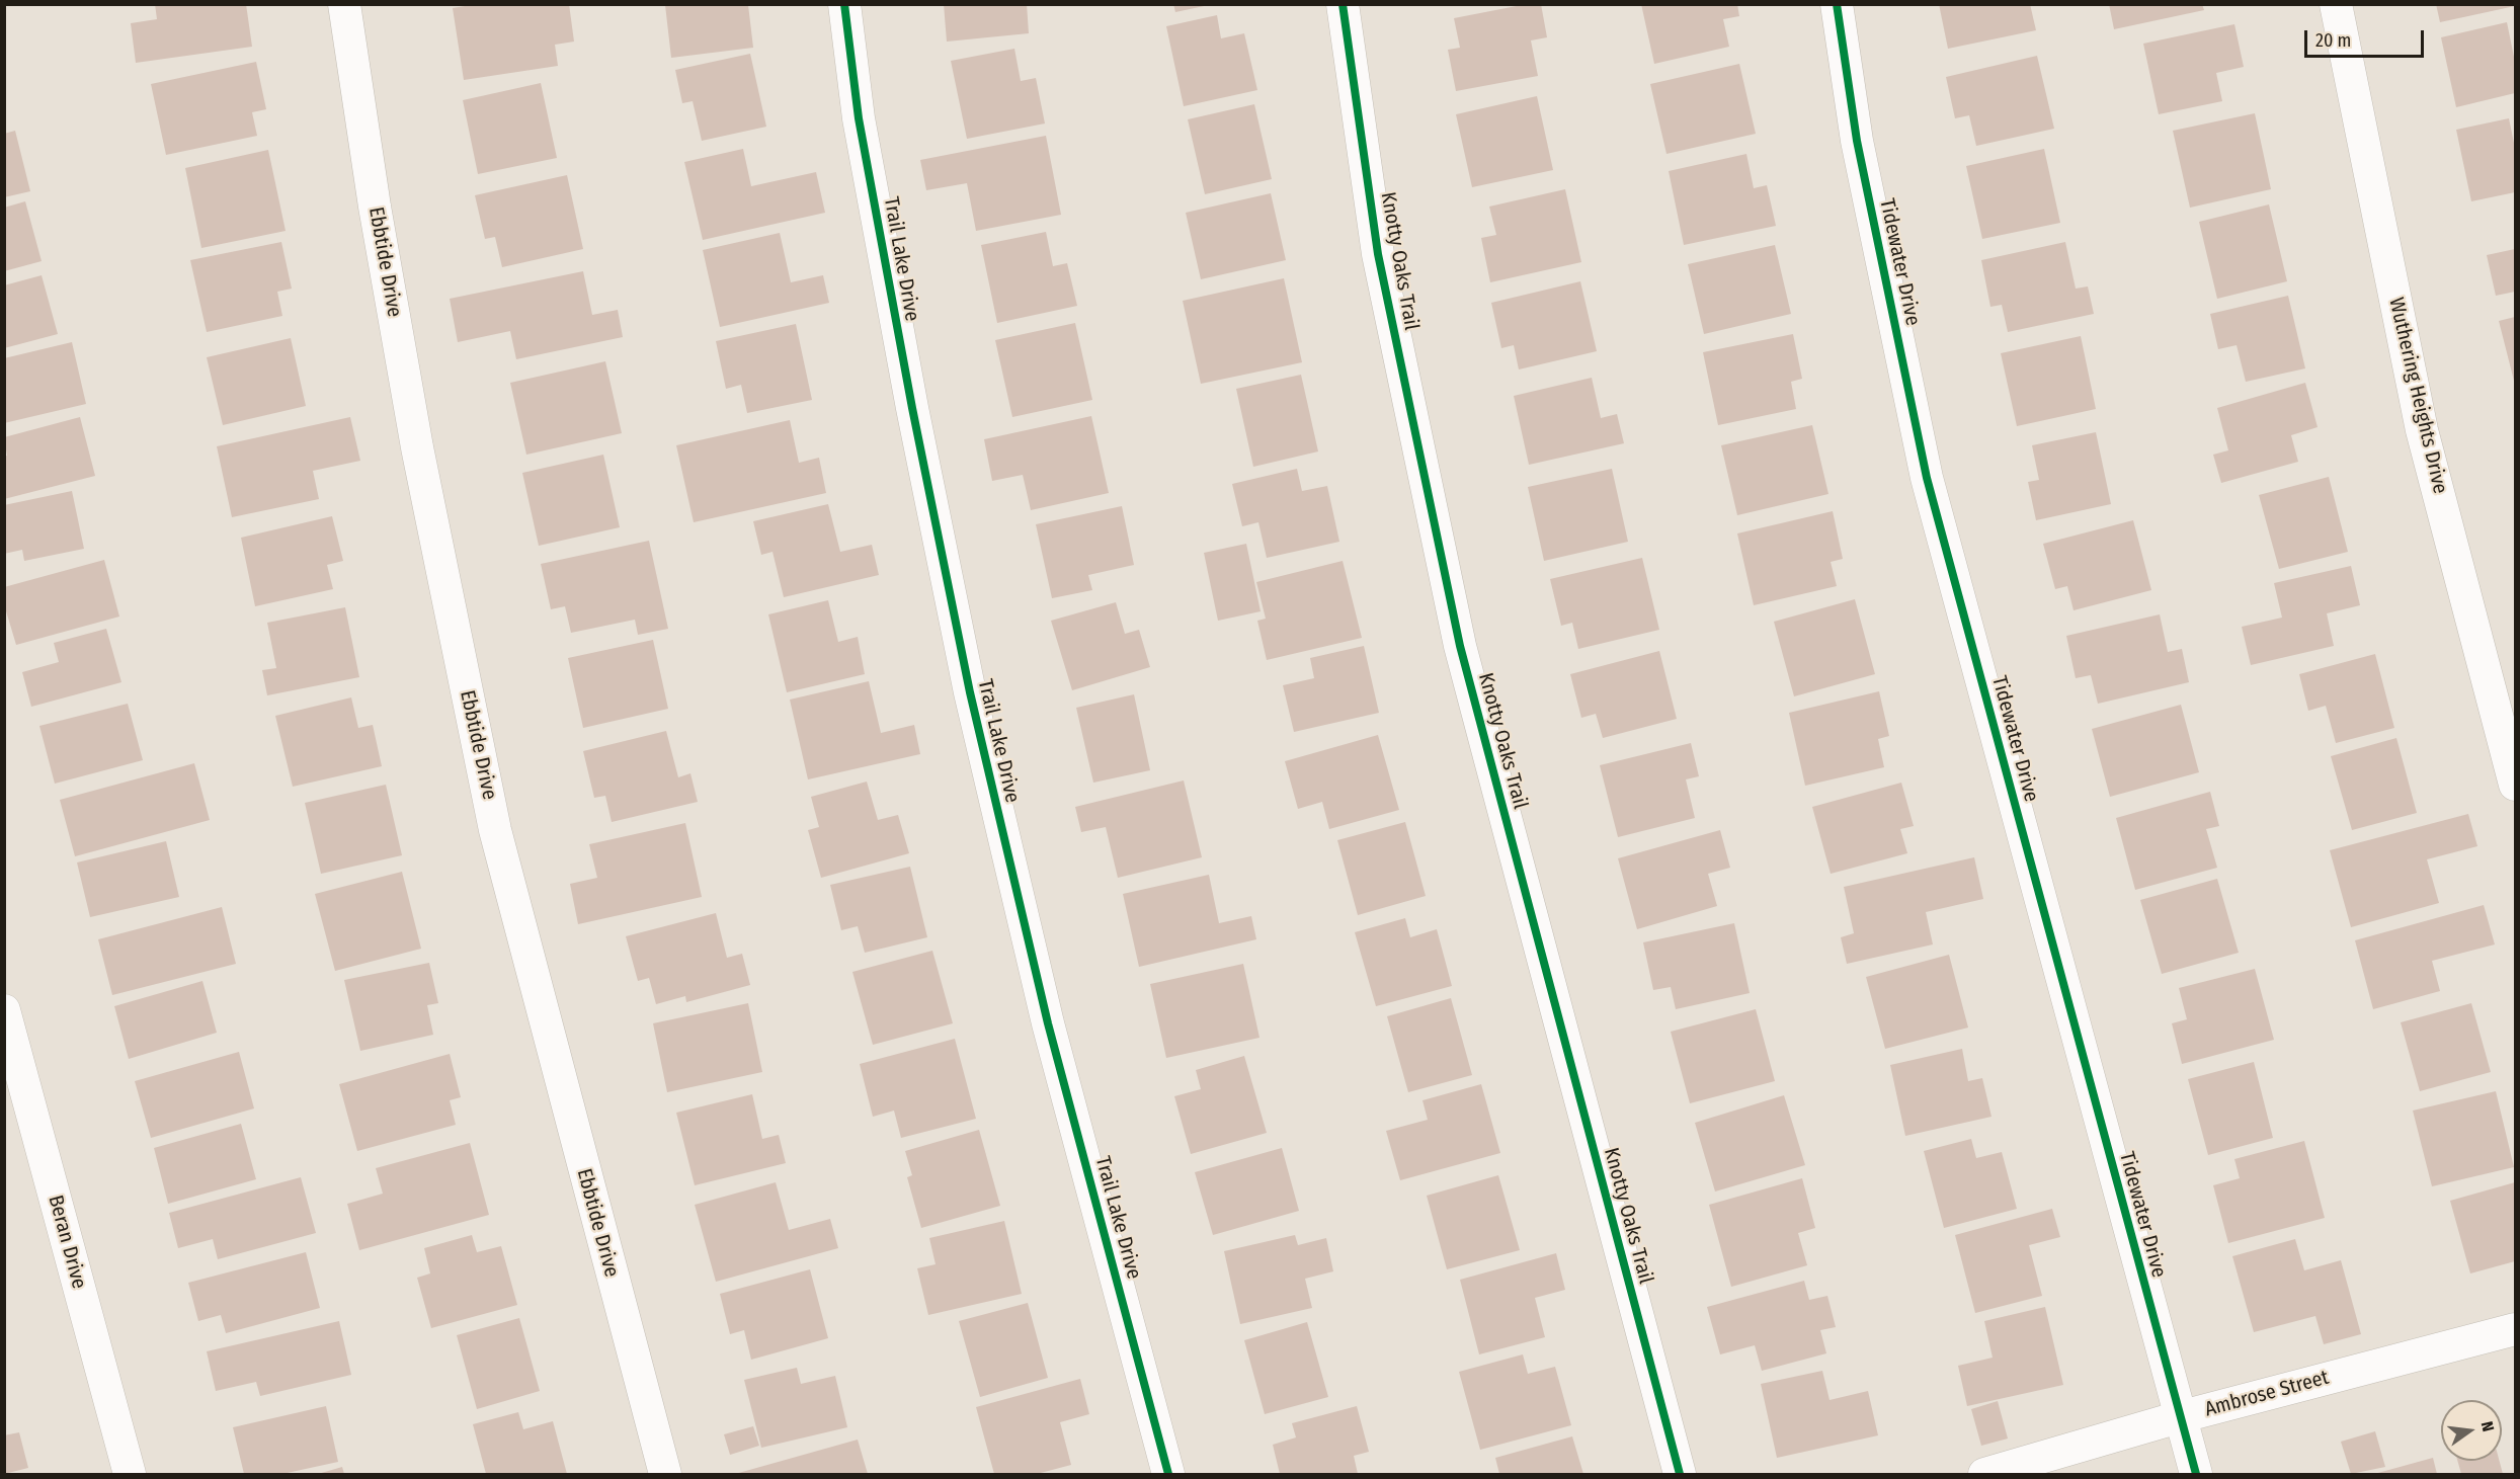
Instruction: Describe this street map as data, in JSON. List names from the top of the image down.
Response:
{
  "streets": {
    "street": [
      "Trail Lake Drive",
      "Knotty Oaks Trail",
      "Ebbtide Drive",
      "Tidewater Drive",
      "Wuthering Heights Drive",
      "Beran Drive",
      "Ambrose Street"
    ]
  },
  "crossings": [
    ["Tidewater Drive", "Ambrose Street"]
  ],
  "scale_bar": "20 m",
  "north": "right"
}
